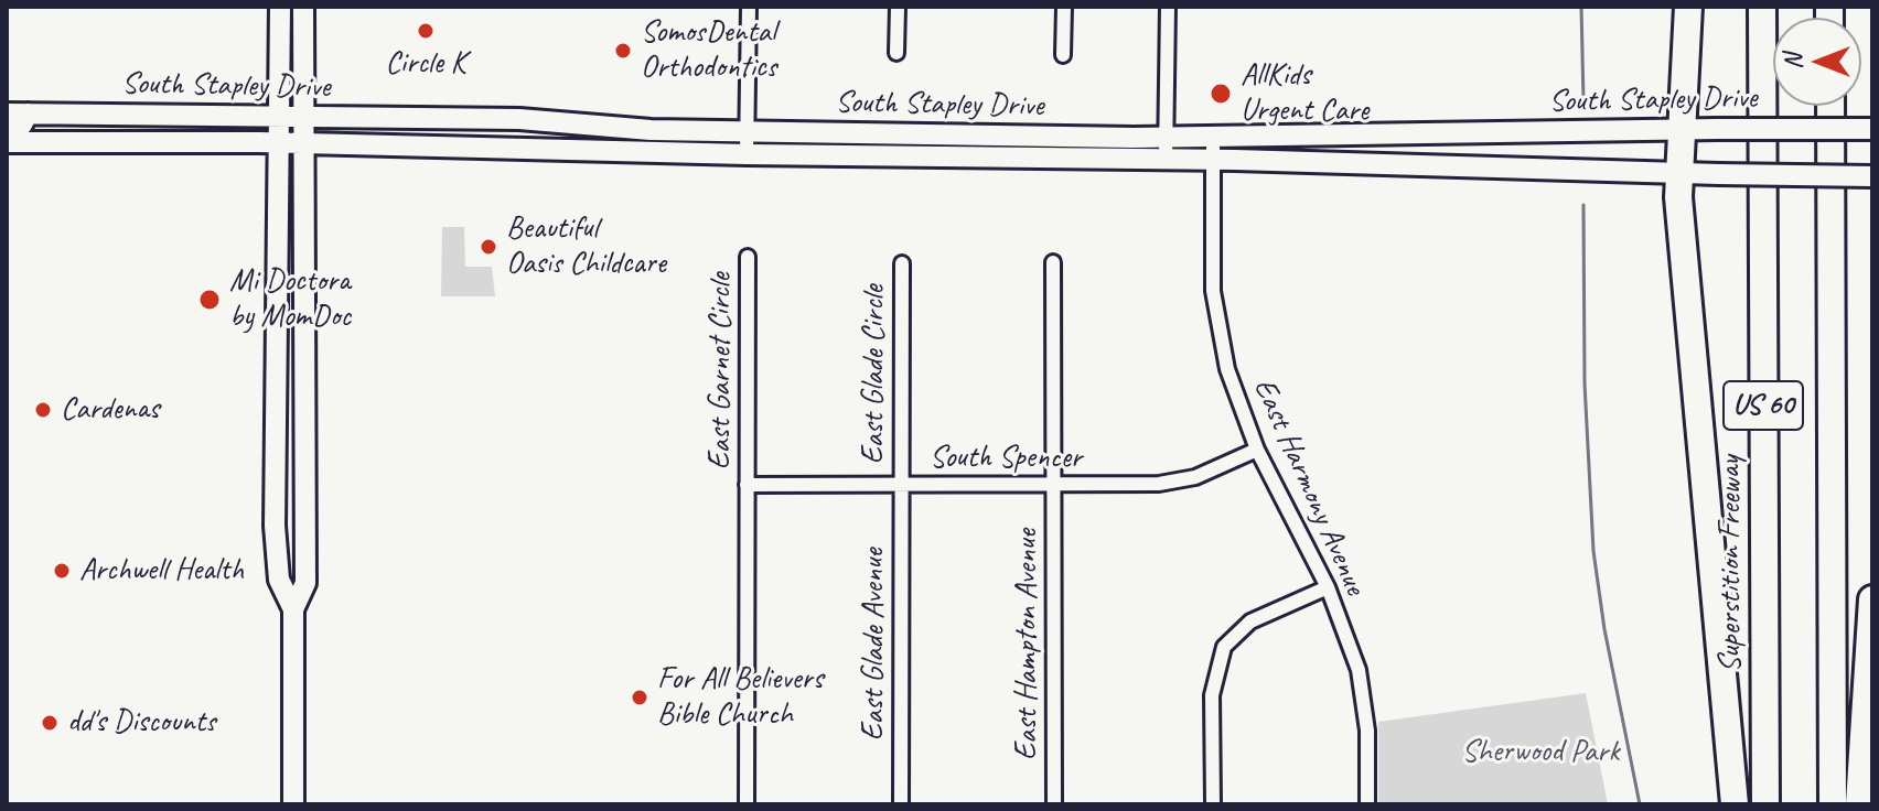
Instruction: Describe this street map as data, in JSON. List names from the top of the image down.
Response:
{
  "streets": {
    "highway": ["US 60", "Superstition Freeway"],
    "main road": ["South Stapley Drive"],
    "street": [
      "East Garnet Circle",
      "East Glade Circle",
      "South Spencer",
      "East Harmony Avenue",
      "East Glade Avenue",
      "East Hampton Avenue"
    ]
  },
  "crossings": [
    ["South Stapley Drive", "East Harmony Avenue"],
    ["East Garnet Circle", "South Spencer"],
    ["East Glade Circle", "South Spencer"],
    ["East Glade Circle", "East Glade Avenue"],
    ["South Spencer", "East Harmony Avenue"],
    ["South Spencer", "East Glade Avenue"],
    ["South Spencer", "East Hampton Avenue"]
  ],
  "parks": ["Sherwood Park"],
  "places": [
    "Circle K",
    "SomosDental Orthodontics",
    "AllKids Urgent Care",
    "Beautiful Oasis Childcare",
    "Mi Doctora by MomDoc",
    "Cardenas",
    "Archwell Health",
    "For All Believers Bible Church",
    "dd's Discounts"
  ],
  "north": "left"
}
